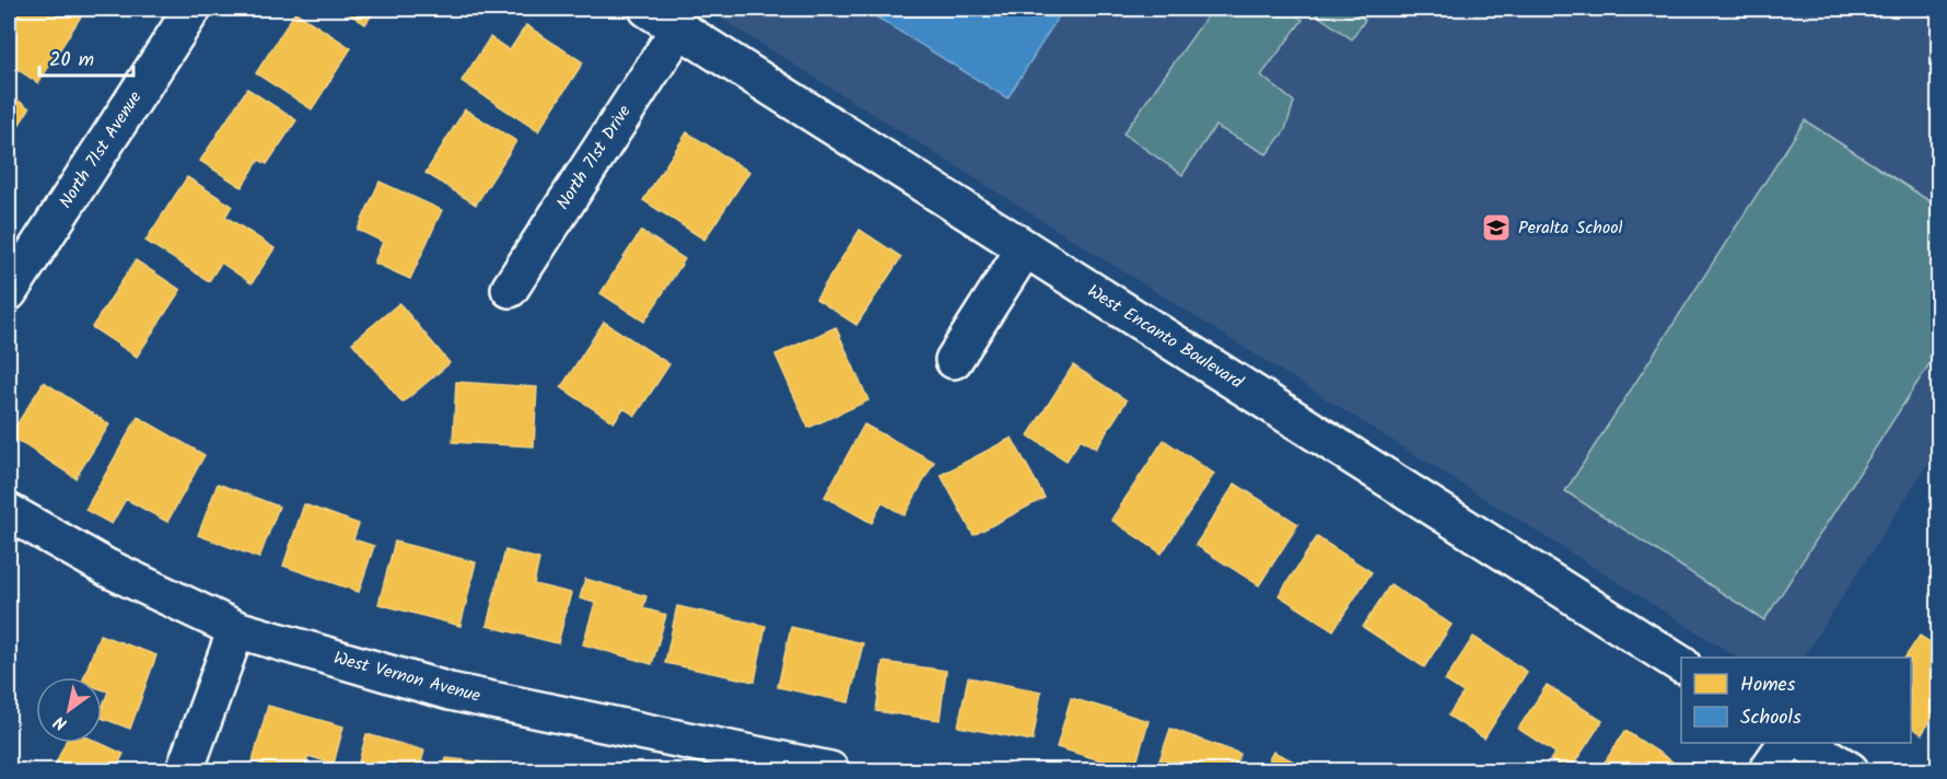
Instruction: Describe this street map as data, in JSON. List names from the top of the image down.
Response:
{
  "streets": {
    "street": [
      "North 71st Avenue",
      "North 71st Drive",
      "West Encanto Boulevard",
      "West Vernon Avenue"
    ]
  },
  "crossings": [
    ["North 71st Drive", "West Encanto Boulevard"]
  ],
  "places": {
    "school or university": ["Peralta School"]
  },
  "legend": ["Homes", "Schools"],
  "scale_bar": "20 m",
  "north": "bottom left"
}
